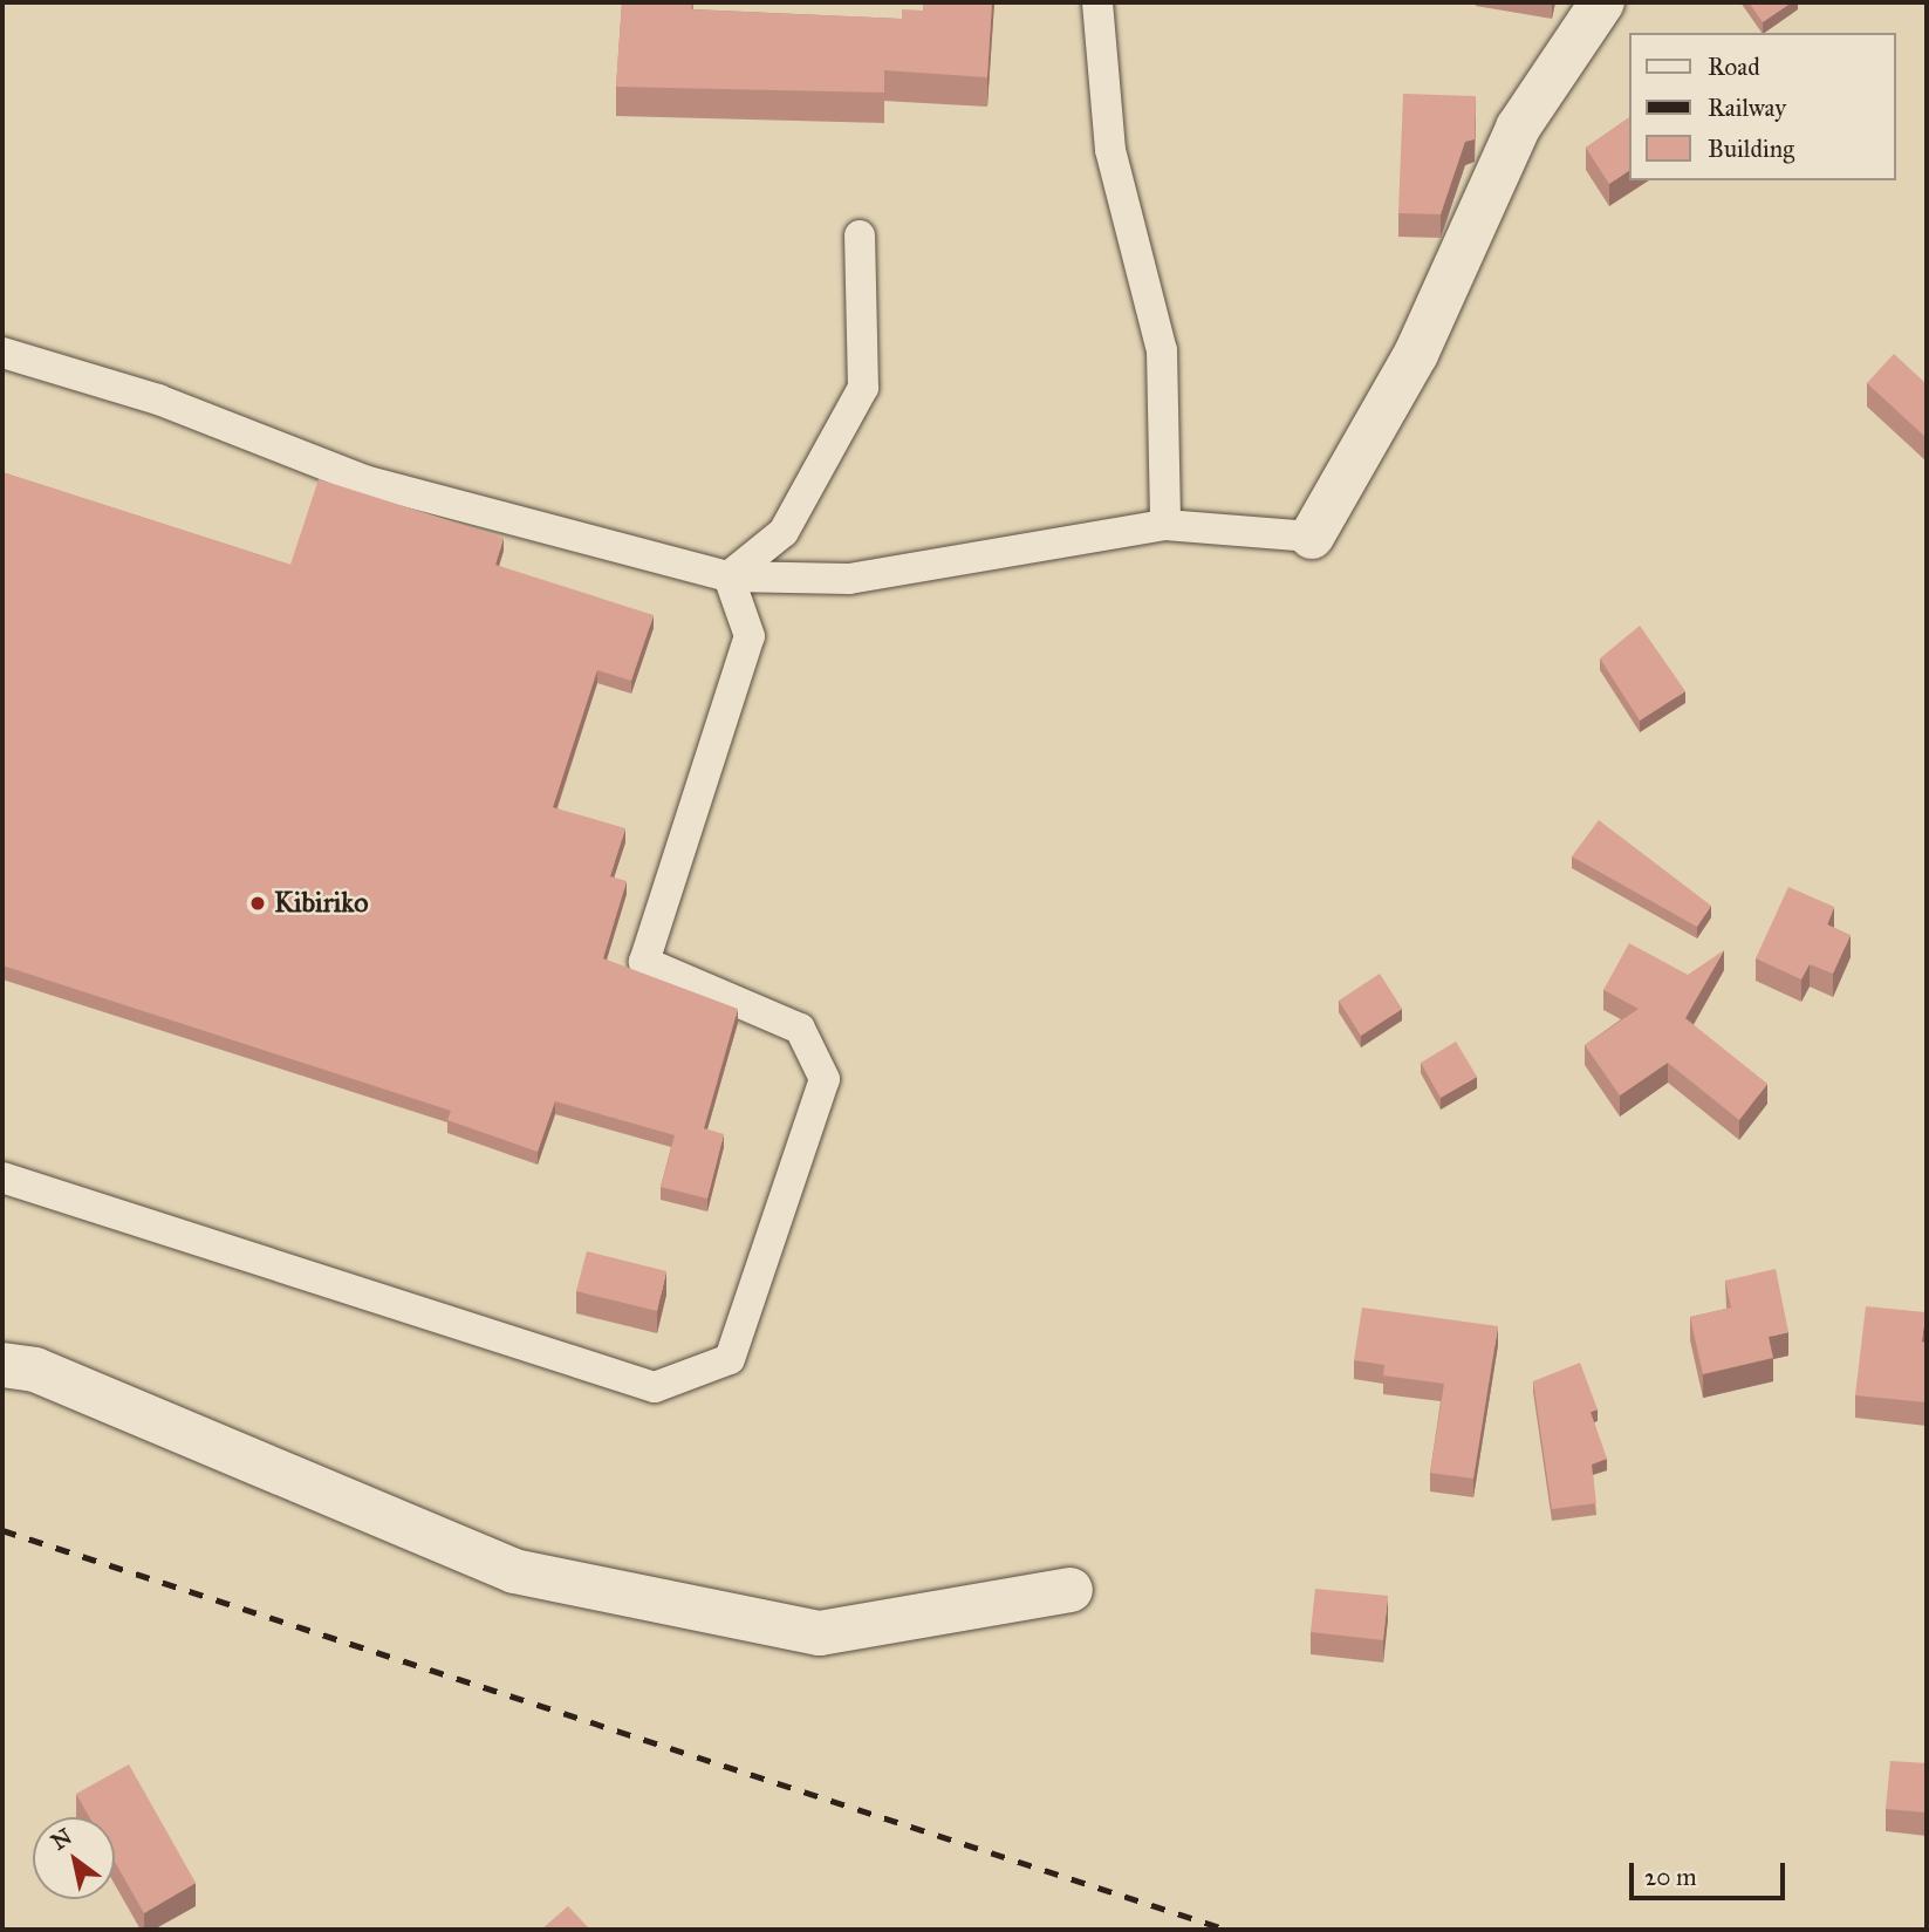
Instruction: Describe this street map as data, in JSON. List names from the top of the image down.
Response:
{
  "places": ["Kibiriko"],
  "legend": ["Road", "Railway", "Building"],
  "scale_bar": "20 m",
  "north": "top left"
}
